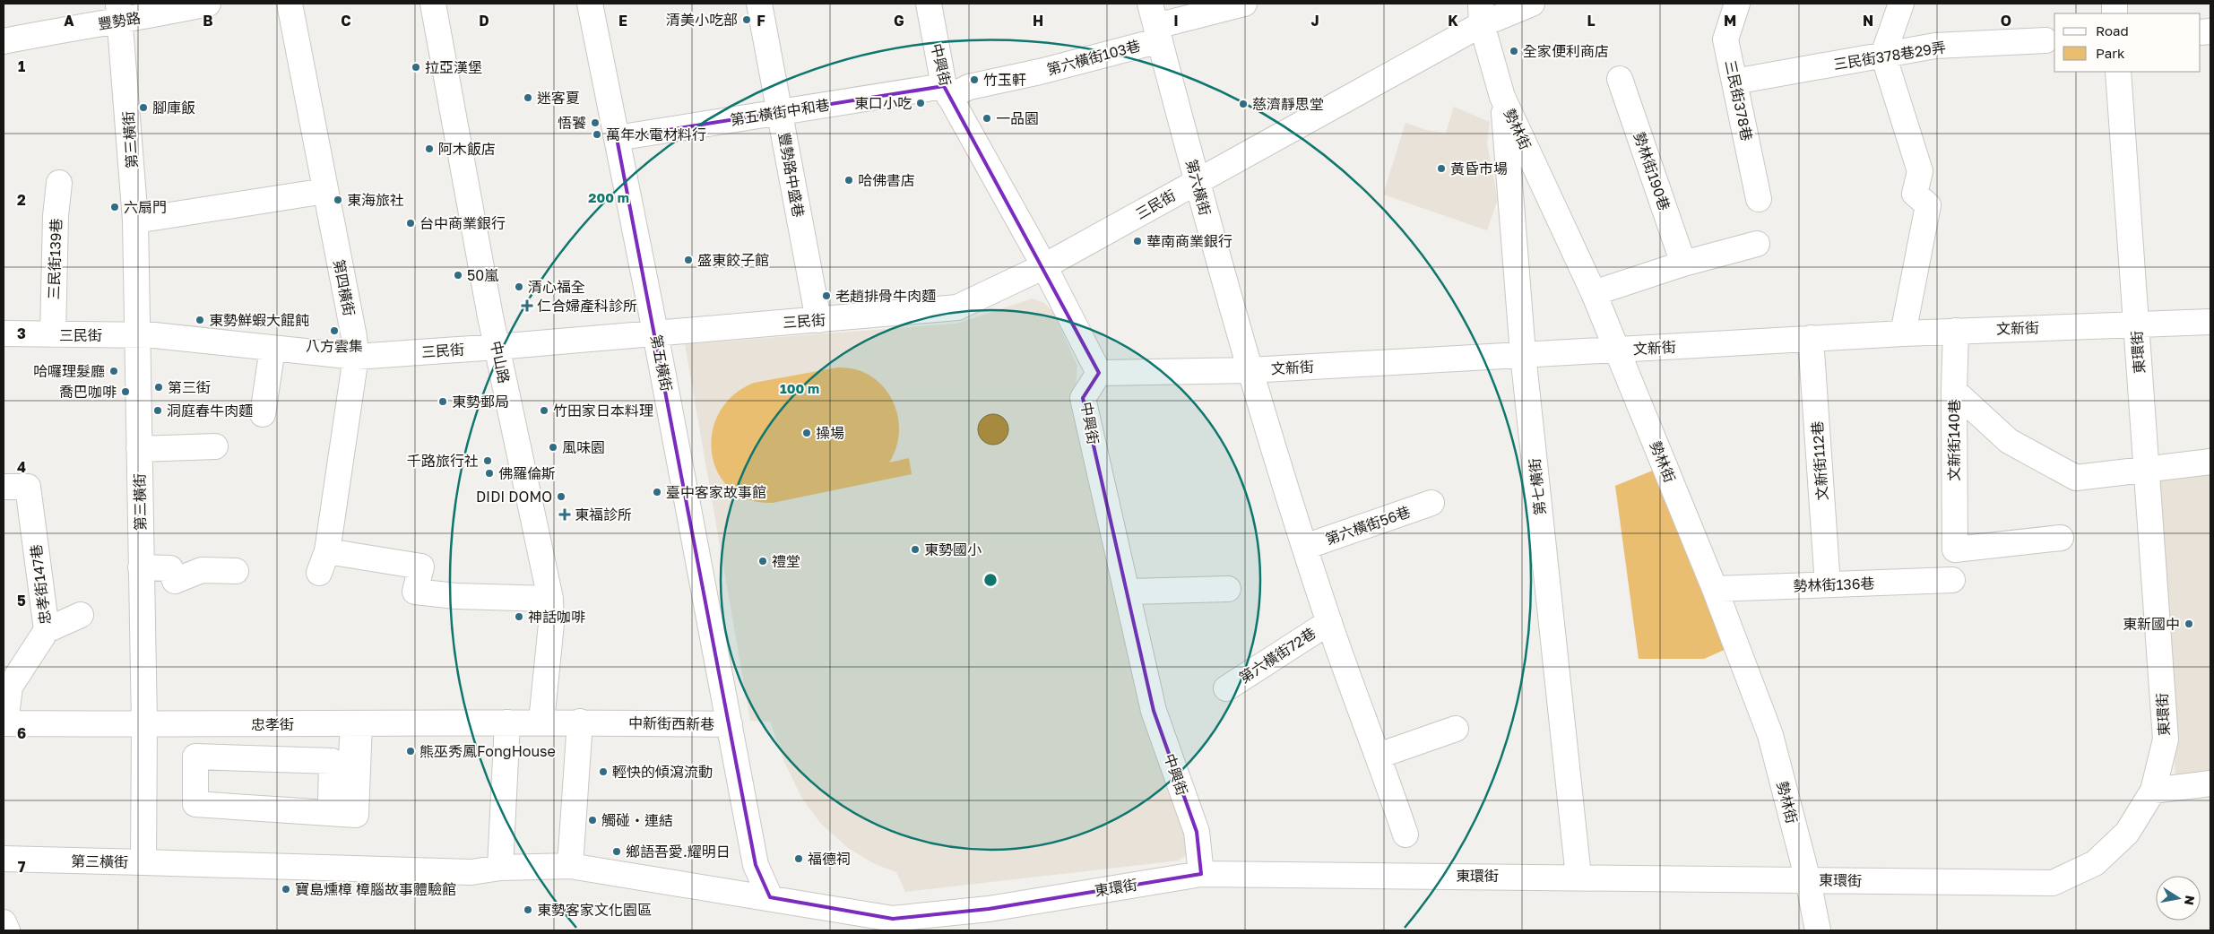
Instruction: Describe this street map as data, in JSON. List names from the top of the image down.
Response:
{
  "streets": {
    "street": [
      "豐勢路",
      "三民街378巷29弄",
      "第六橫街103巷",
      "中興街",
      "三民街378巷",
      "第五橫街中和巷",
      "勢林街",
      "第三橫街",
      "勢林街190巷",
      "豐勢路中盛巷",
      "第六橫街",
      "三民街",
      "三民街139巷",
      "第四橫街",
      "文新街",
      "東環街",
      "中山路",
      "第五橫街",
      "文新街140巷",
      "文新街112巷",
      "第七橫街",
      "第六橫街56巷",
      "忠孝街147巷",
      "勢林街136巷",
      "第六橫街72巷",
      "中新街西新巷",
      "忠孝街"
    ]
  },
  "crossings": [
    ["豐勢路", "第三橫街"],
    ["三民街378巷29弄", "三民街378巷"],
    ["第六橫街103巷", "中興街"],
    ["第六橫街103巷", "第五橫街中和巷"],
    ["第六橫街103巷", "第六橫街"],
    ["中興街", "第五橫街中和巷"],
    ["中興街", "三民街"],
    ["中興街", "文新街"],
    ["中興街", "東環街"],
    ["第五橫街中和巷", "豐勢路中盛巷"],
    ["第五橫街中和巷", "第五橫街"],
    ["勢林街", "三民街"],
    ["勢林街", "文新街"],
    ["勢林街", "東環街"],
    ["勢林街", "第七橫街"],
    ["勢林街", "勢林街136巷"],
    ["第三橫街", "三民街"],
    ["第三橫街", "東環街"],
    ["第三橫街", "忠孝街"],
    ["豐勢路中盛巷", "三民街"],
    ["第六橫街", "三民街"],
    ["第六橫街", "文新街"],
    ["第六橫街", "第六橫街56巷"],
    ["第六橫街", "第六橫街72巷"],
    ["三民街", "三民街139巷"],
    ["三民街", "第四橫街"],
    ["三民街", "中山路"],
    ["三民街", "第五橫街"],
    ["第四橫街", "中山路"],
    ["文新街", "東環街"],
    ["文新街", "文新街140巷"],
    ["文新街", "文新街112巷"],
    ["文新街", "第七橫街"],
    ["東環街", "第七橫街"],
    ["東環街", "中新街西新巷"],
    ["中山路", "中新街西新巷"],
    ["中山路", "忠孝街"],
    ["第五橫街", "中新街西新巷"],
    ["文新街112巷", "勢林街136巷"],
    ["忠孝街147巷", "忠孝街"],
    ["中新街西新巷", "忠孝街"]
  ],
  "places": {
    "other": [
      "清美小吃部",
      "全家便利商店",
      "拉亞漢堡",
      "竹玉軒",
      "迷客夏",
      "東口小吃",
      "慈濟靜思堂",
      "腳庫飯",
      "一品園",
      "悟饕",
      "萬年水電材料行",
      "阿木飯店",
      "黃昏市場",
      "哈佛書店",
      "東海旅社",
      "六扇門",
      "台中商業銀行",
      "華南商業銀行",
      "盛東餃子館",
      "50嵐",
      "清心福全",
      "老趙排骨牛肉麵",
      "東勢鮮蝦大餛飩",
      "八方雲集",
      "哈囉理髮廳",
      "第三街",
      "喬巴咖啡",
      "東勢郵局",
      "洞庭春牛肉麵",
      "竹田家日本料理",
      "操場",
      "風味園",
      "千路旅行社",
      "佛羅倫斯",
      "臺中客家故事館",
      "DIDI DOMO",
      "東勢國小",
      "禮堂",
      "神話咖啡",
      "東新國中",
      "熊巫秀鳳FongHouse",
      "輕快的傾瀉流動",
      "觸碰‧連結",
      "鄉語吾愛.耀明日",
      "福德祠",
      "寶島燻樟 樟腦故事體驗館",
      "東勢客家文化園區"
    ],
    "health": ["仁合婦產科診所", "東福診所"]
  },
  "legend": ["Road", "Park"],
  "north": "right",
  "grid": {
    "columns": [
      "A",
      "B",
      "C",
      "D",
      "E",
      "F",
      "G",
      "H",
      "I",
      "J",
      "K",
      "L",
      "M",
      "N",
      "O"
    ],
    "rows": [
      "1",
      "2",
      "3",
      "4",
      "5",
      "6",
      "7"
    ]
  },
  "rings": ["200 m", "100 m"]
}
